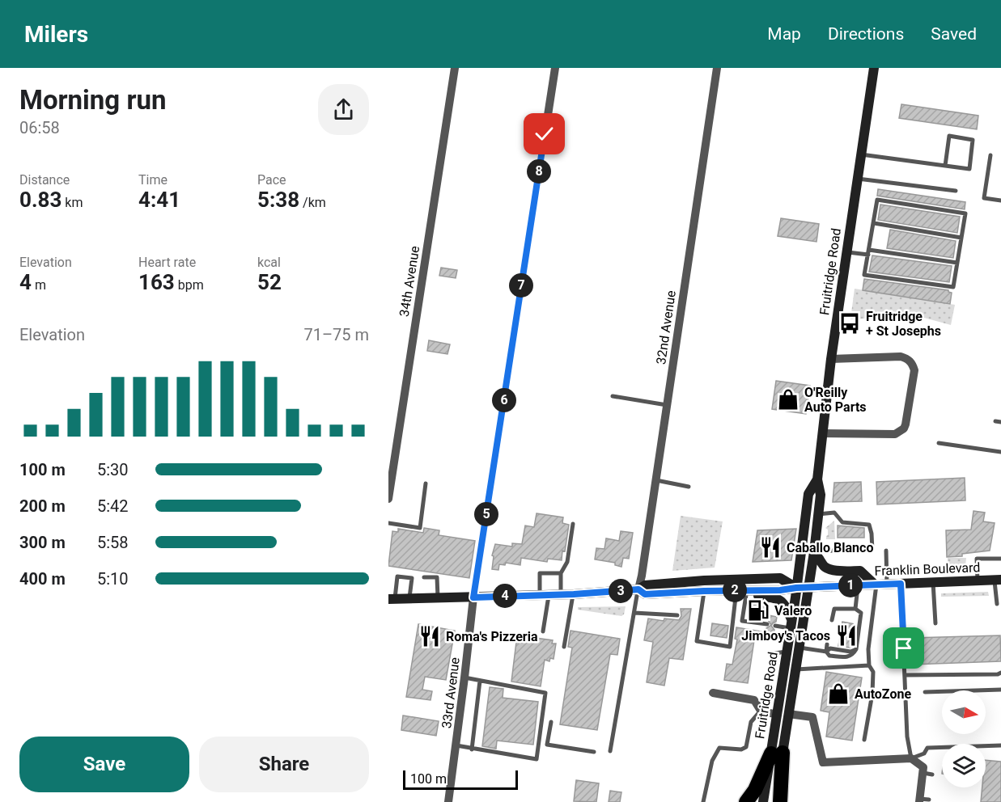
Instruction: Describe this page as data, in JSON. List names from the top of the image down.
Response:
{
  "streets": {
    "main road": ["Fruitridge Road", "Franklin Boulevard"],
    "street": ["34th Avenue", "32nd Avenue", "33rd Avenue"]
  },
  "crossings": [
    ["Fruitridge Road", "Franklin Boulevard"],
    ["32nd Avenue", "Franklin Boulevard"],
    ["Franklin Boulevard", "33rd Avenue"]
  ],
  "places": {
    "bus stop": ["Fruitridge + St Josephs"],
    "shop": ["O'Reilly Auto Parts", "AutoZone"],
    "restaurant": ["Caballo Blanco", "Jimboy's Tacos", "Roma's Pizzeria"],
    "fuel station": ["Valero"]
  },
  "scale_bar": "100 m",
  "north": "right",
  "page": {
    "header": "Milers",
    "nav": ["Map", "Directions", "Saved"],
    "heading": ["Morning run", "06:58"],
    "stats": [
      ["Distance", "0.83 km"],
      ["Time", "4:41"],
      ["Pace", "5:38 /km"],
      ["Elevation", "4 m"],
      ["Heart rate", "163 bpm"],
      ["kcal", "52"]
    ],
    "pins": [
      "8",
      "7",
      "6",
      "5",
      "1",
      "2",
      "3",
      "4"
    ],
    "chart": ["Elevation", "71–75 m"],
    "list": [
      {
        "name": "100 m",
        "note": "5:30"
      },
      {
        "name": "200 m",
        "note": "5:42"
      },
      {
        "name": "300 m",
        "note": "5:58"
      },
      {
        "name": "400 m",
        "note": "5:10"
      }
    ],
    "buttons": ["Save", "Share"],
    "scale": "100 m"
  }
}
